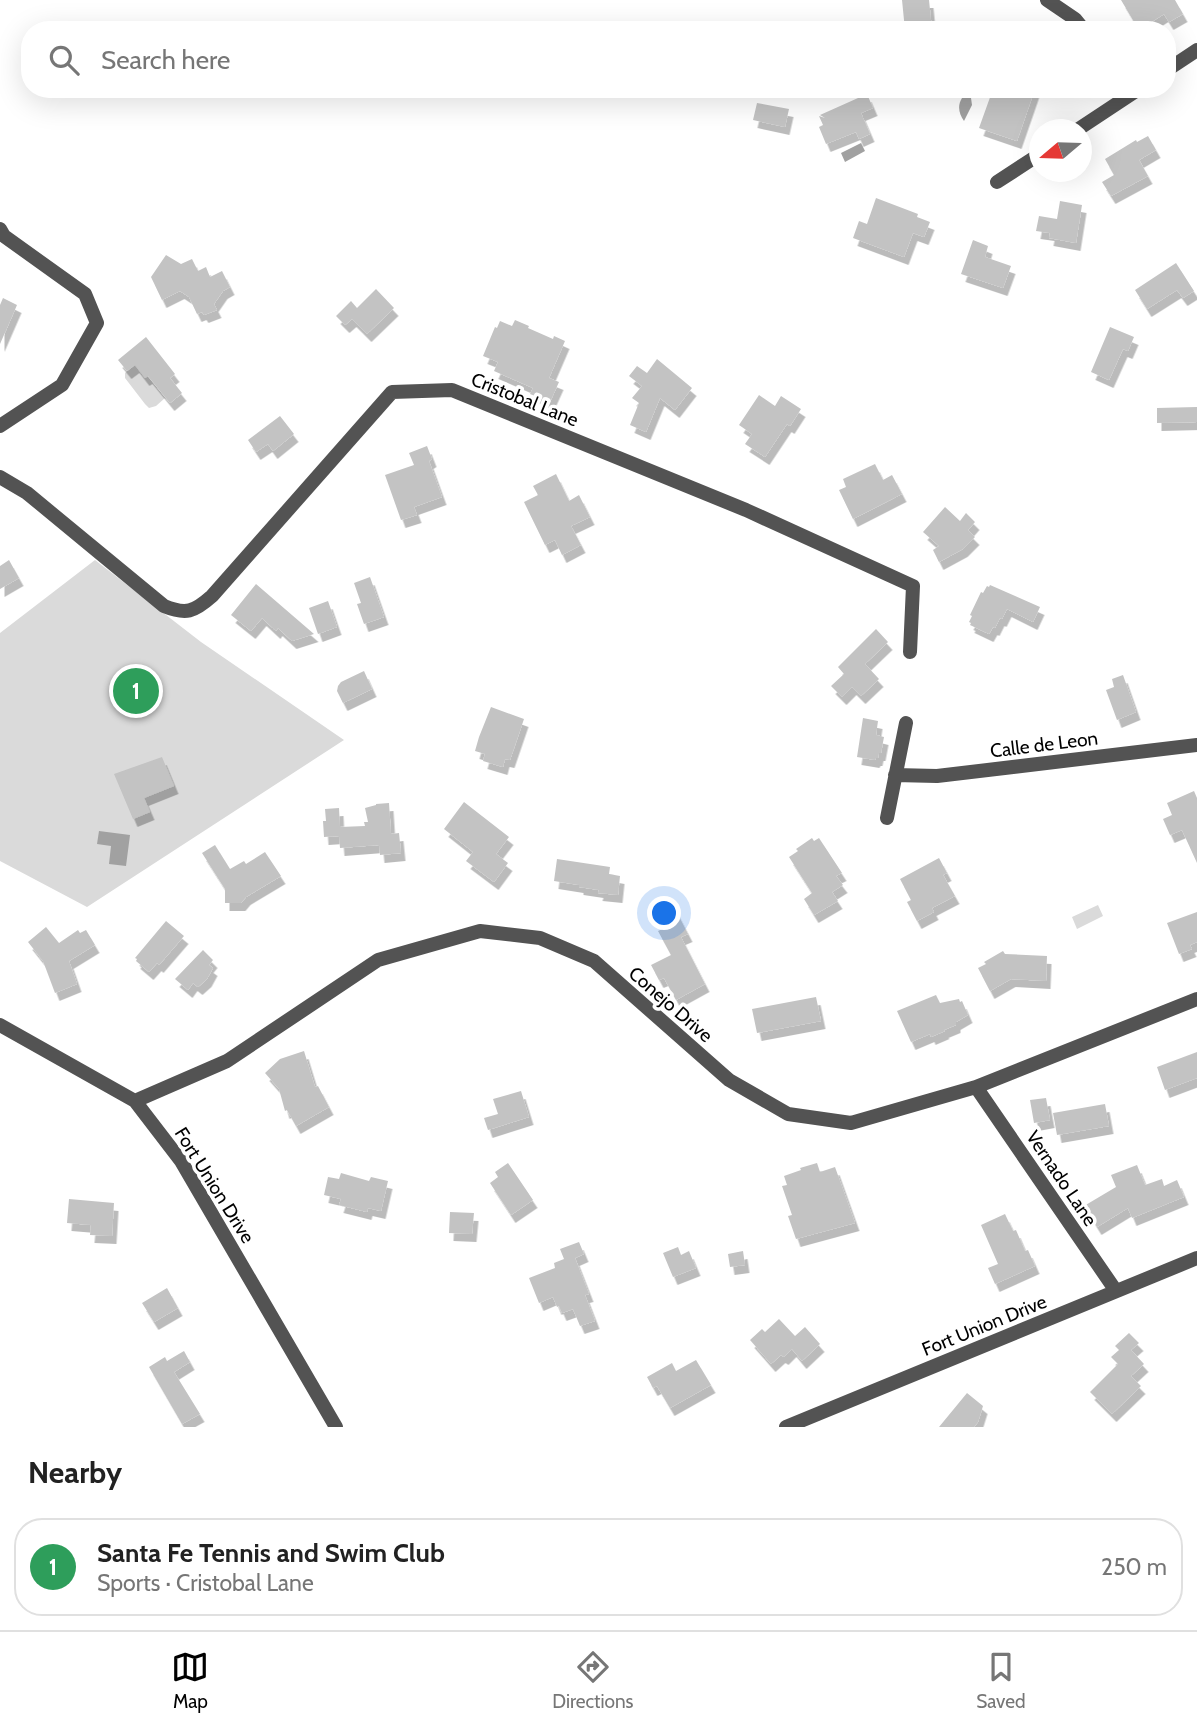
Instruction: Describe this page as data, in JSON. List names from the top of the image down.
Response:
{
  "streets": {
    "street": [
      "Cristobal Lane",
      "Calle de Leon",
      "Conejo Drive",
      "Vernado Lane",
      "Fort Union Drive"
    ]
  },
  "crossings": [
    ["Conejo Drive", "Vernado Lane"],
    ["Conejo Drive", "Fort Union Drive"],
    ["Vernado Lane", "Fort Union Drive"]
  ],
  "north": "left",
  "page": {
    "search": "Search here",
    "pins": "1",
    "heading": "Nearby",
    "list": [
      {
        "mark": "1",
        "name": "Santa Fe Tennis and Swim Club",
        "note": "Sports · Cristobal Lane",
        "value": "250 m"
      }
    ],
    "nav": ["Map", "Directions", "Saved"]
  }
}
